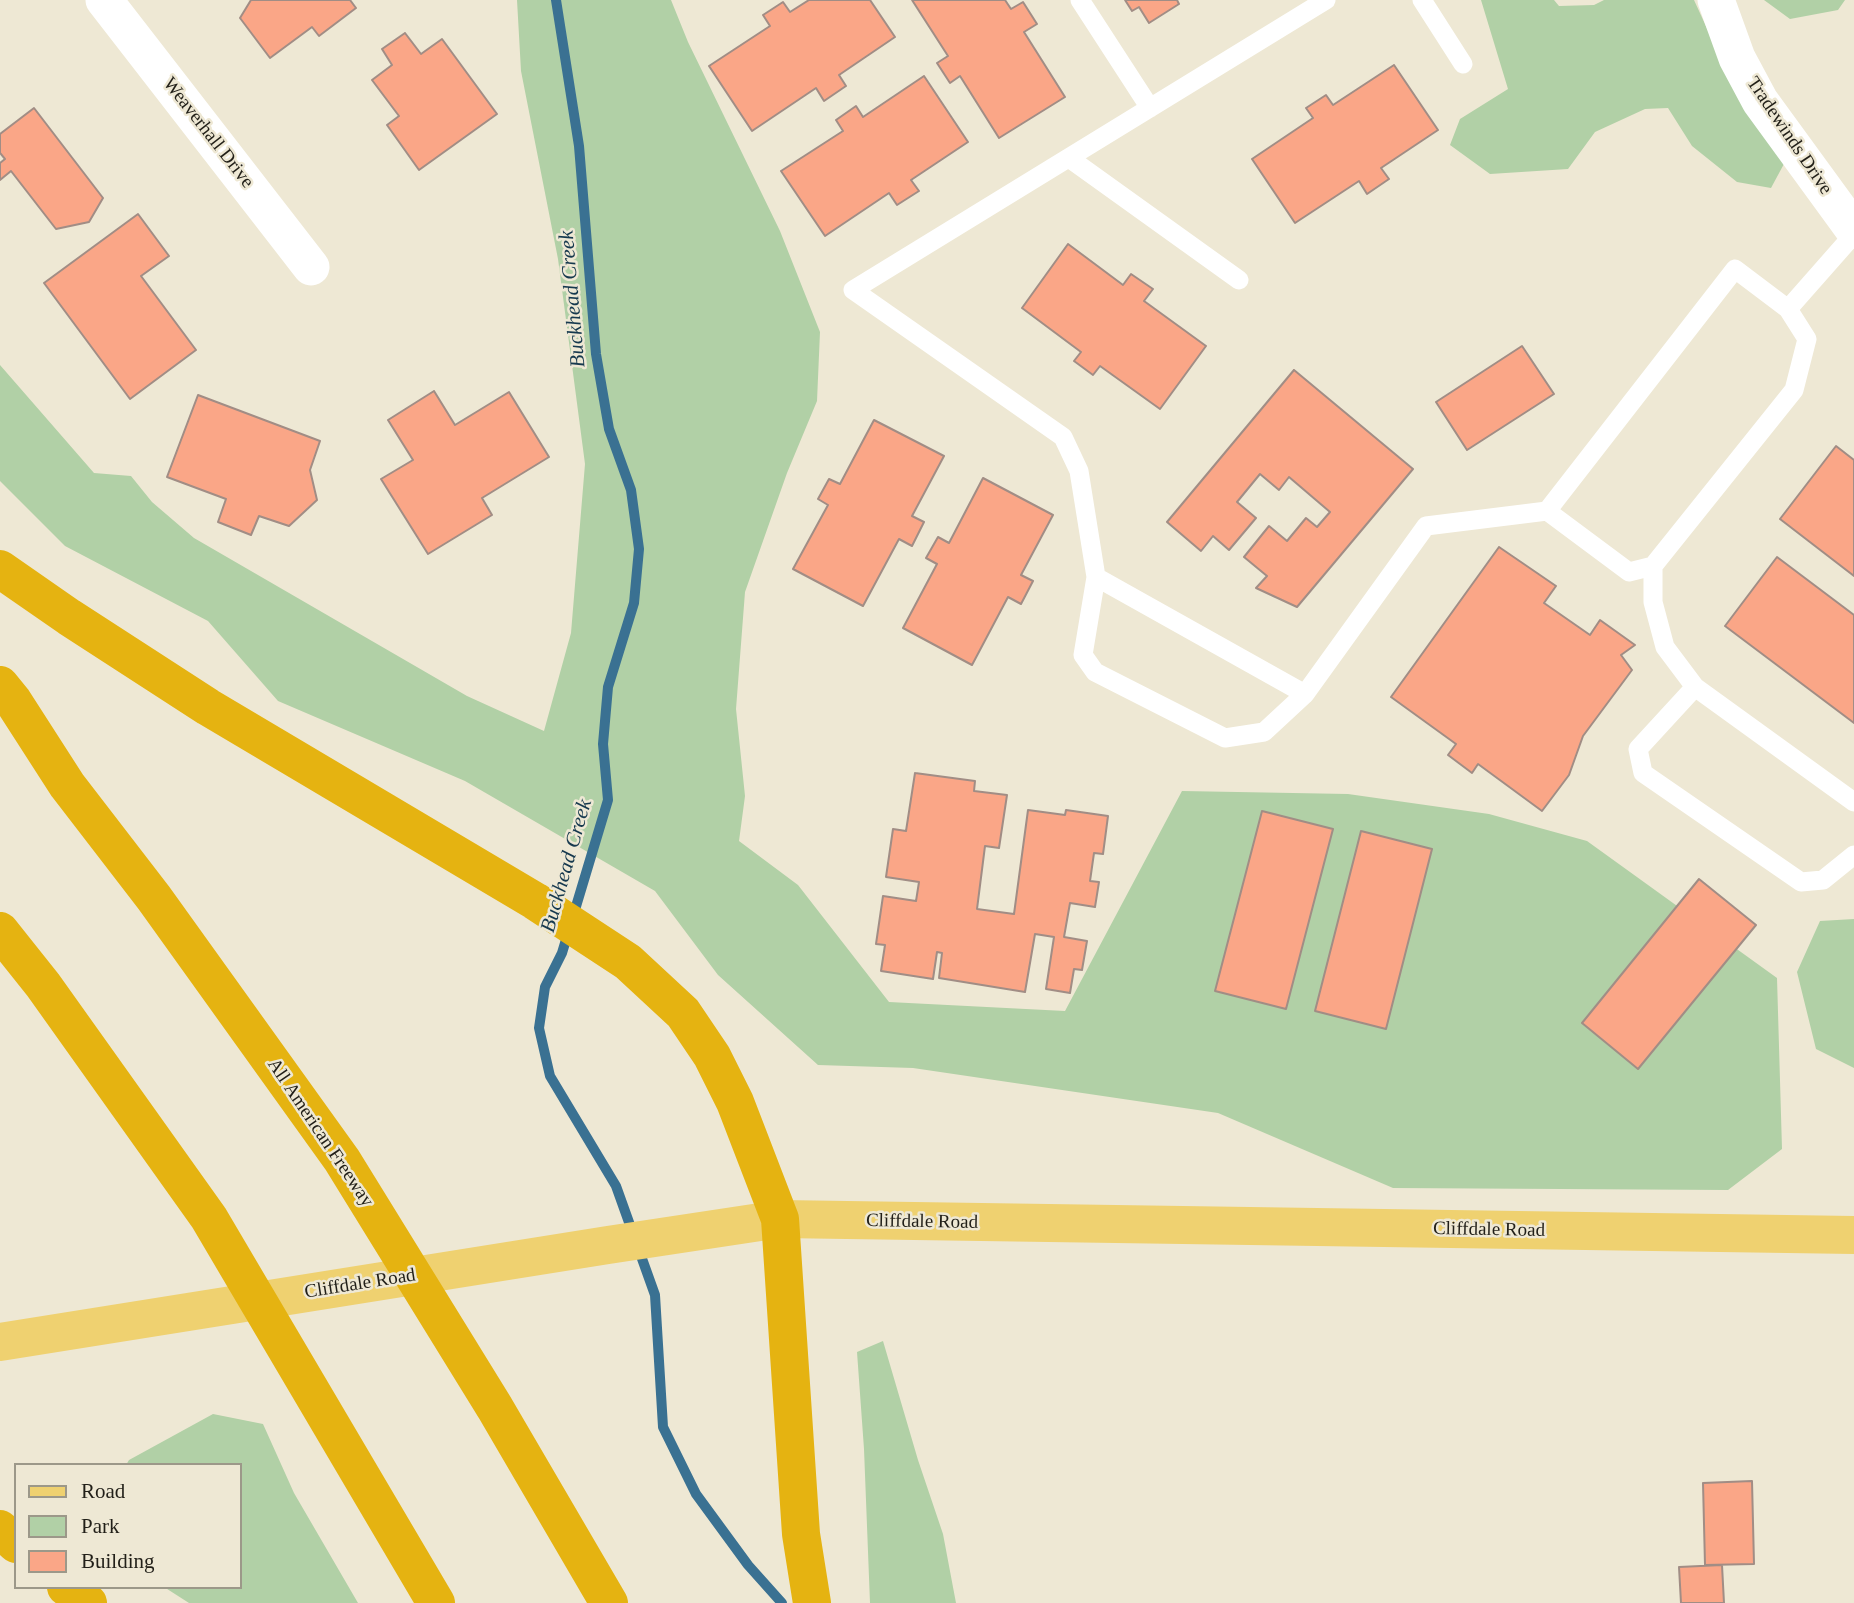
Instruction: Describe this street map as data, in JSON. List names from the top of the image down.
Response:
{
  "streets": {
    "highway": ["All American Freeway"],
    "main road": ["Cliffdale Road"],
    "street": ["Weaverhall Drive", "Tradewinds Drive"]
  },
  "water": ["Buckhead Creek"],
  "legend": ["Road", "Park", "Building"]
}
